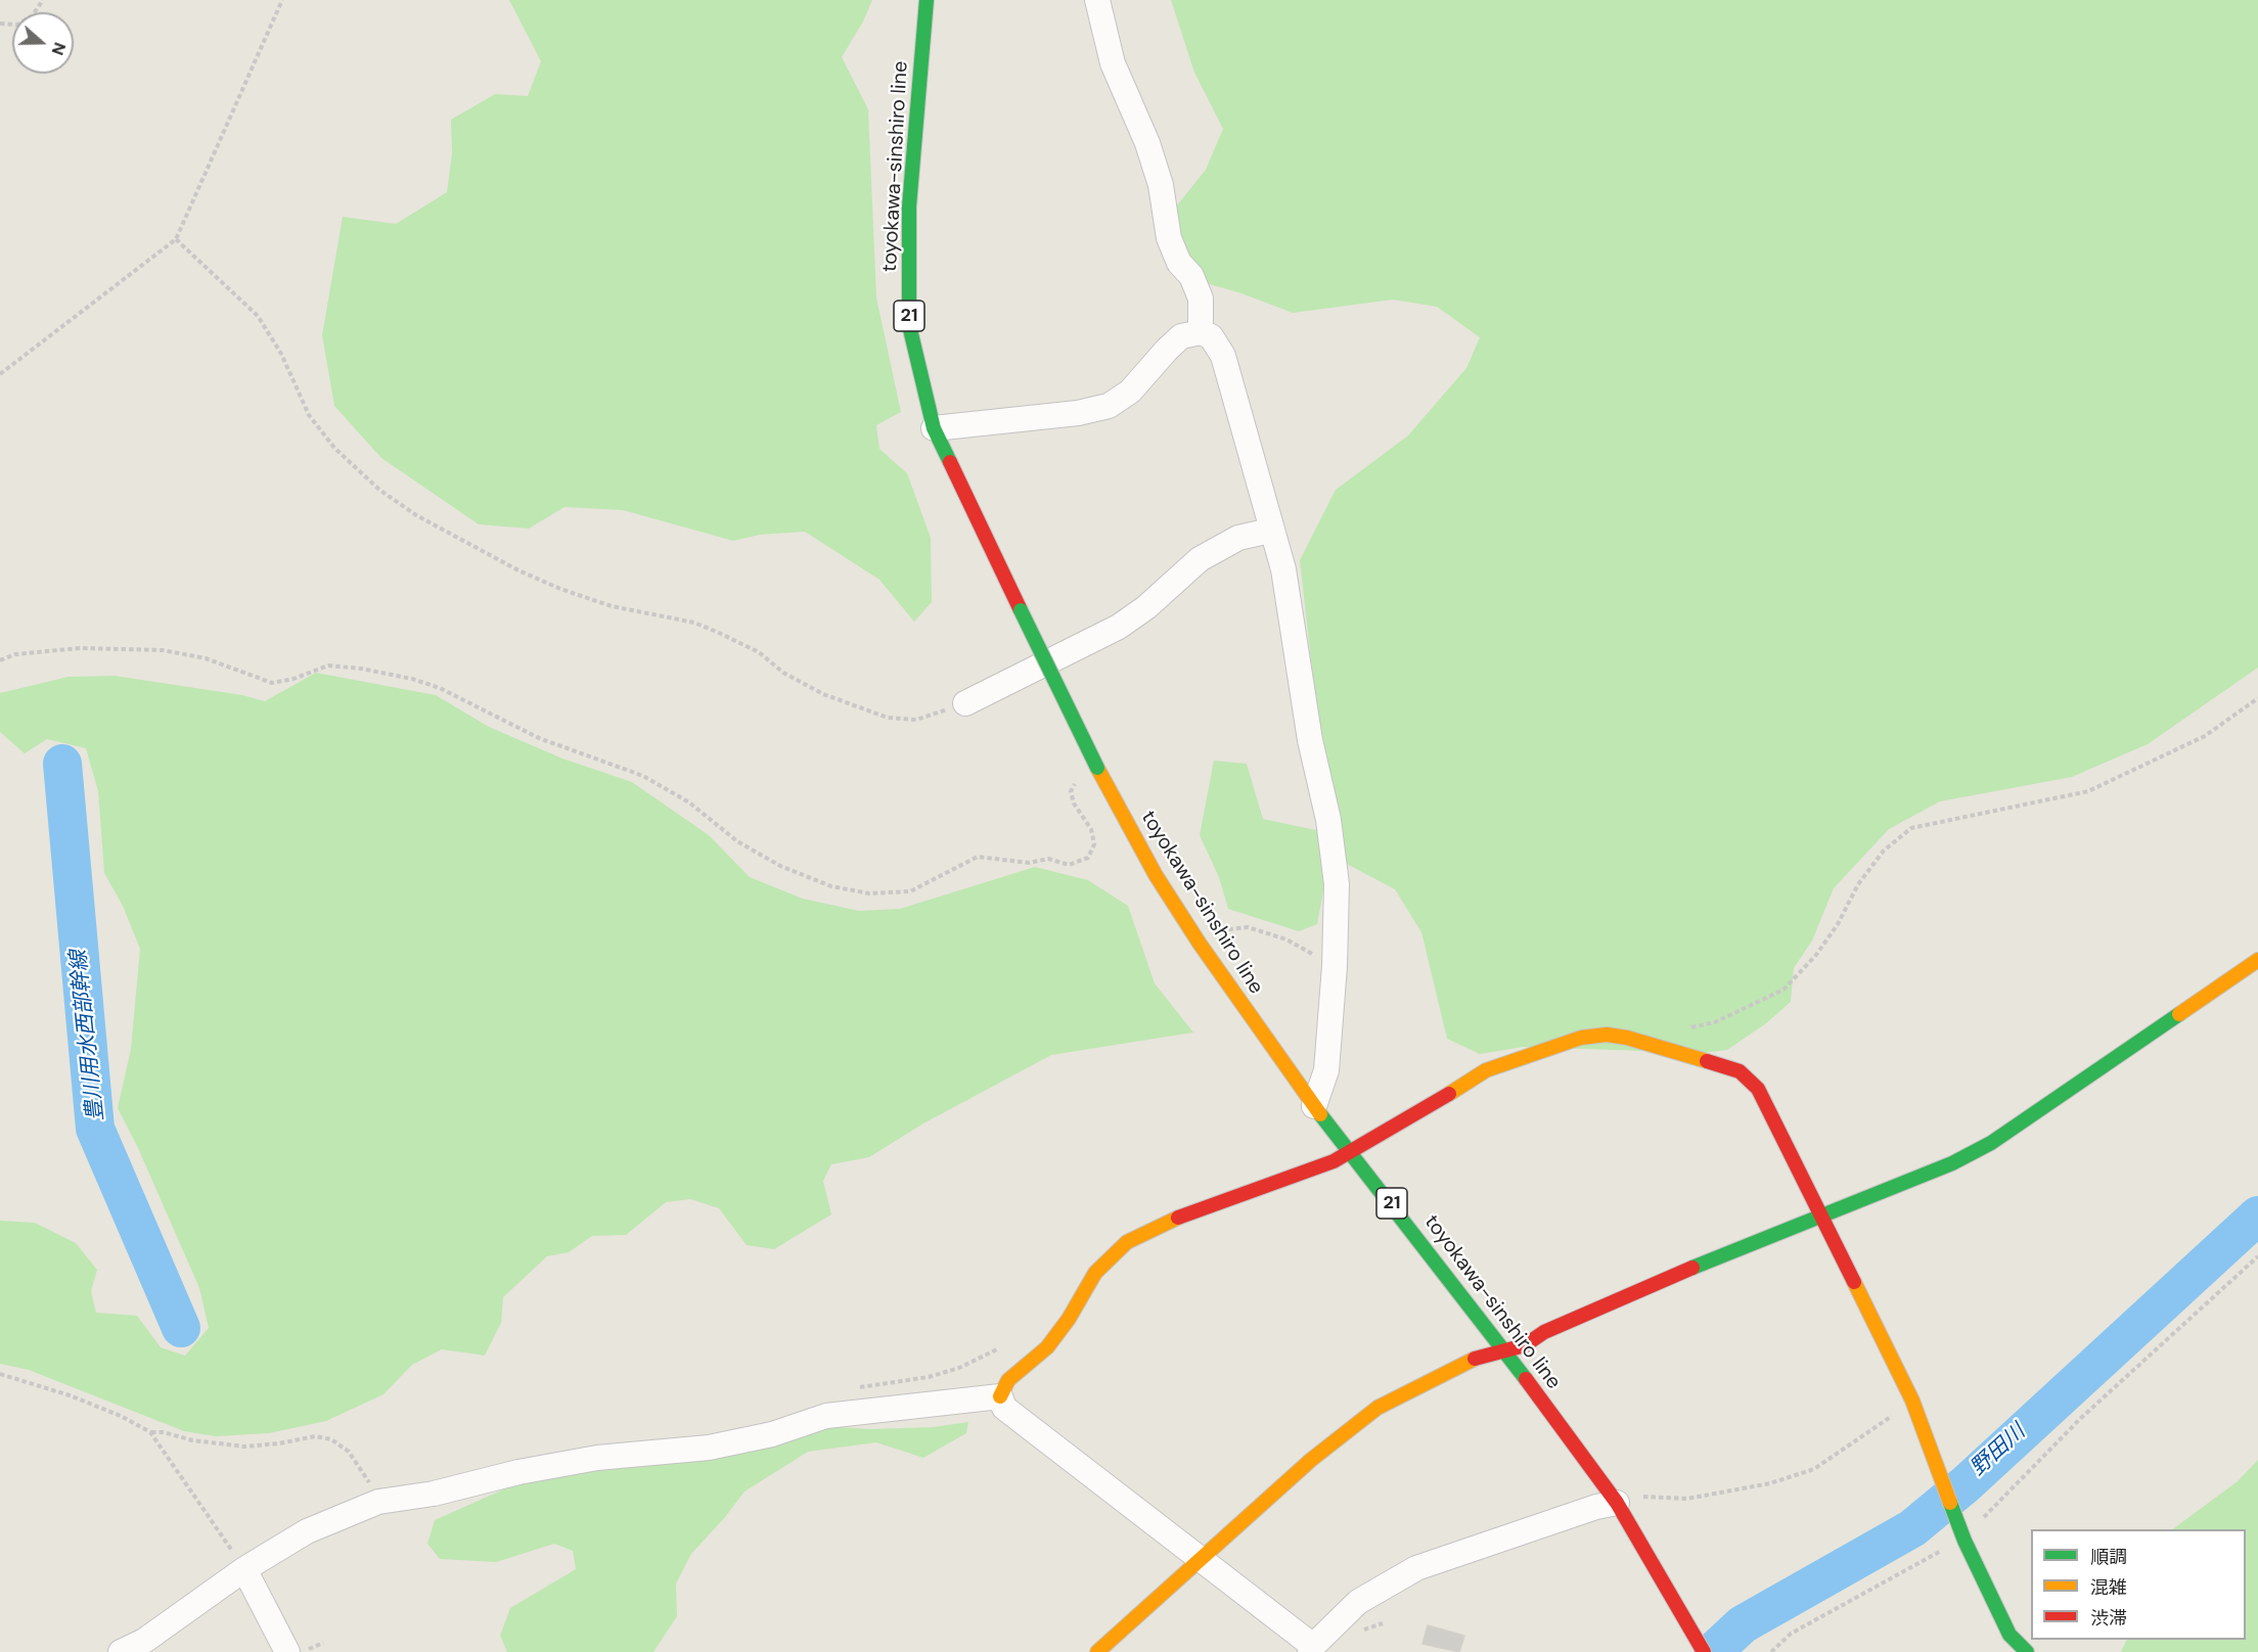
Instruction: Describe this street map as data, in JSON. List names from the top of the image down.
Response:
{
  "streets": {
    "street": ["toyokawa-sinshiro line", "21"]
  },
  "water": ["豊川用水西部幹線", "野田川"],
  "legend": ["順調", "混雑", "渋滞"],
  "north": "right"
}
